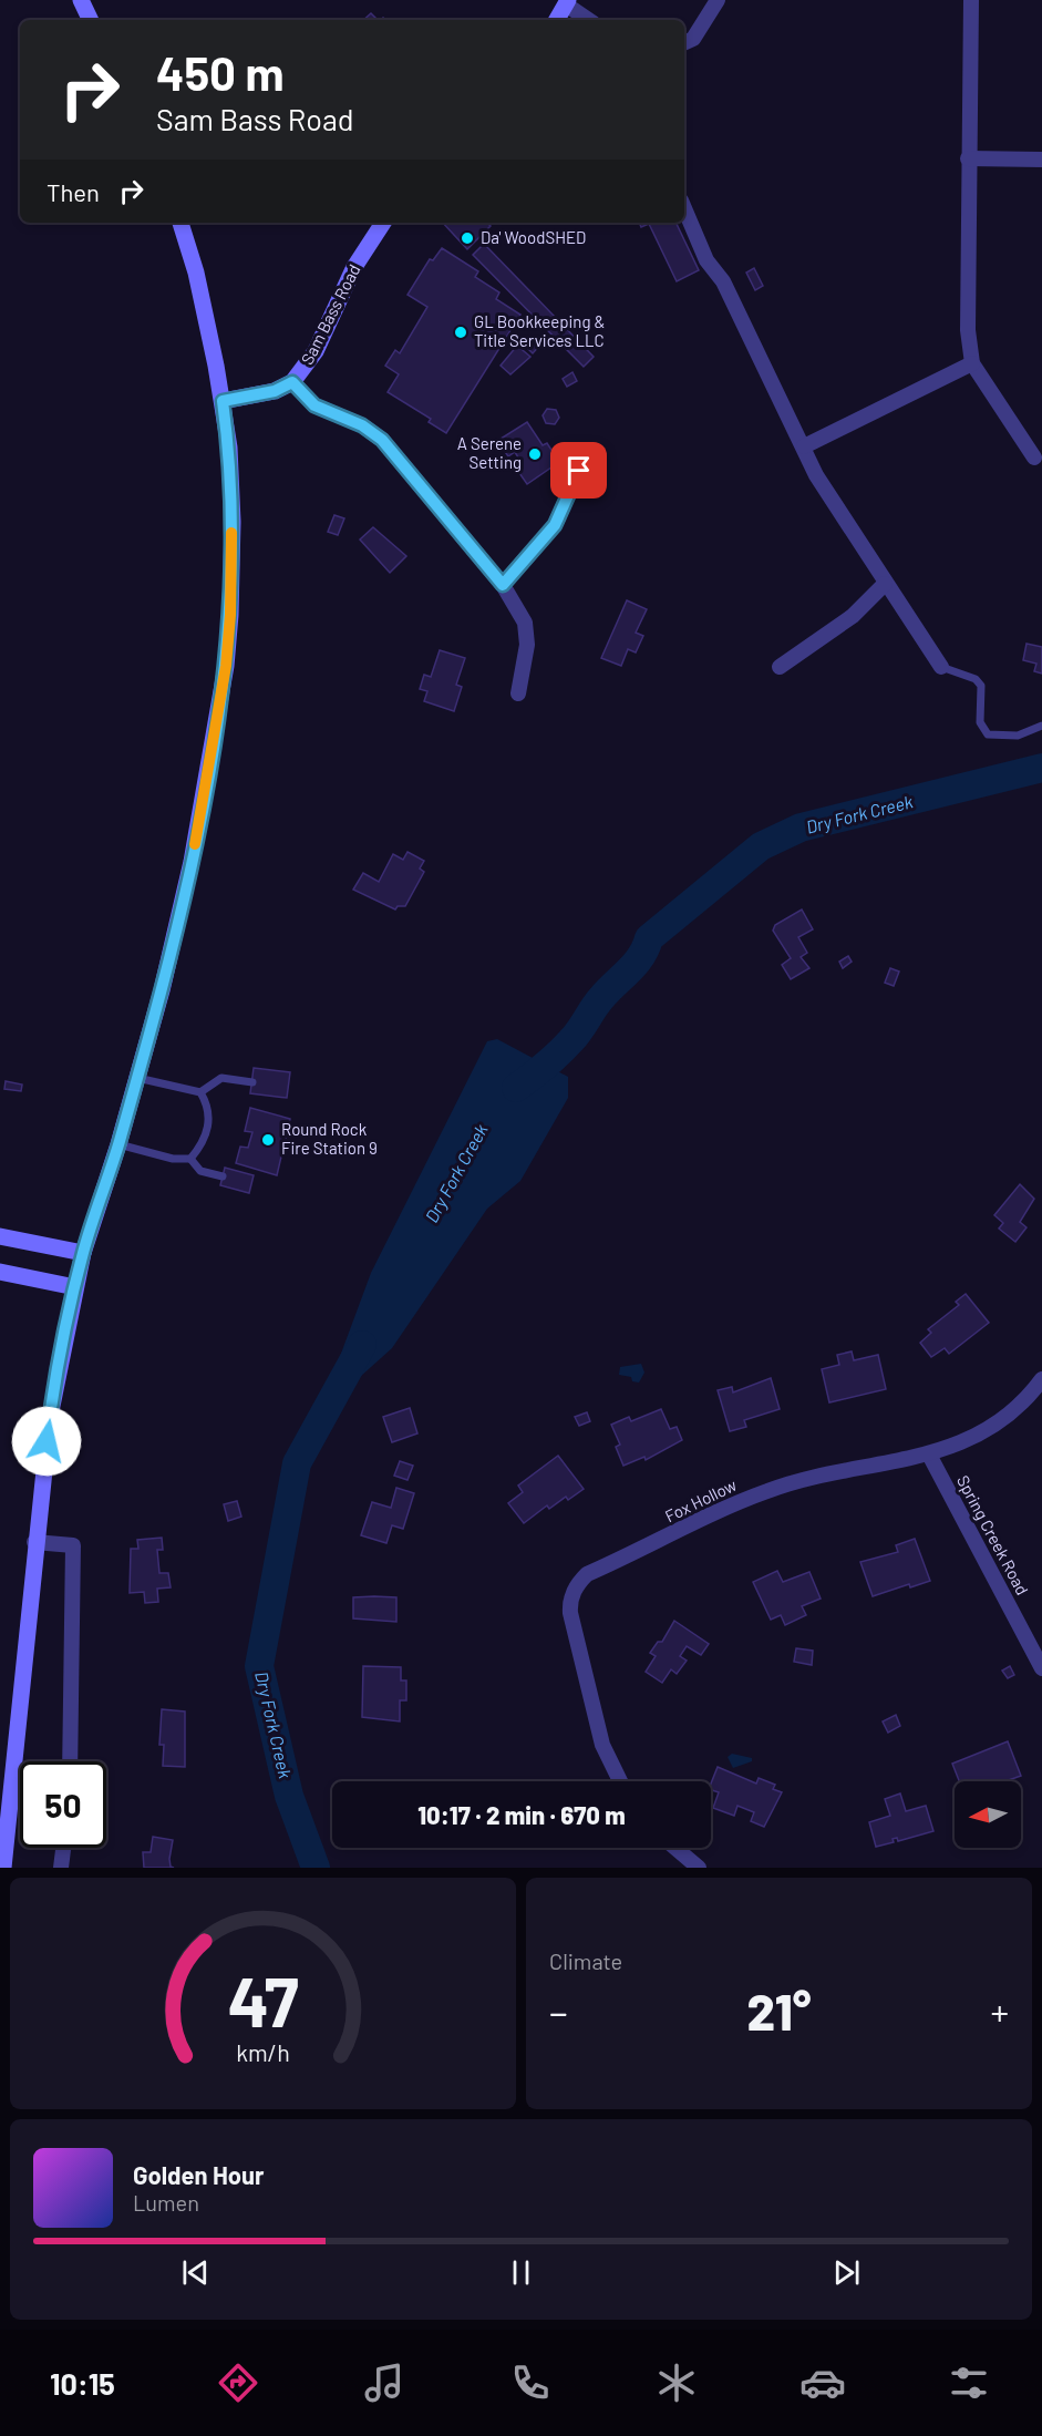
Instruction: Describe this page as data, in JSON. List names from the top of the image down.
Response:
{
  "streets": {
    "main road": ["Sam Bass Road"],
    "street": ["Fox Hollow", "Spring Creek Road"]
  },
  "crossings": [
    ["Fox Hollow", "Spring Creek Road"]
  ],
  "water": ["Dry Fork Creek"],
  "places": [
    "Da' WoodSHED",
    "GL Bookkeeping & Title Services LLC",
    "A Serene Setting",
    "Round Rock Fire Station 9"
  ],
  "north": "left",
  "page": {
    "turn": ["450 m", "Sam Bass Road"],
    "then": "Then",
    "limit": "50",
    "trip": "10:17 · 2 min · 670 m",
    "tile": "Climate",
    "heat": ["−", "21°", "+"],
    "song": ["Golden Hour", "Lumen"],
    "tabs": "10:15",
    "gauge": ["47", "km/h"]
  }
}
